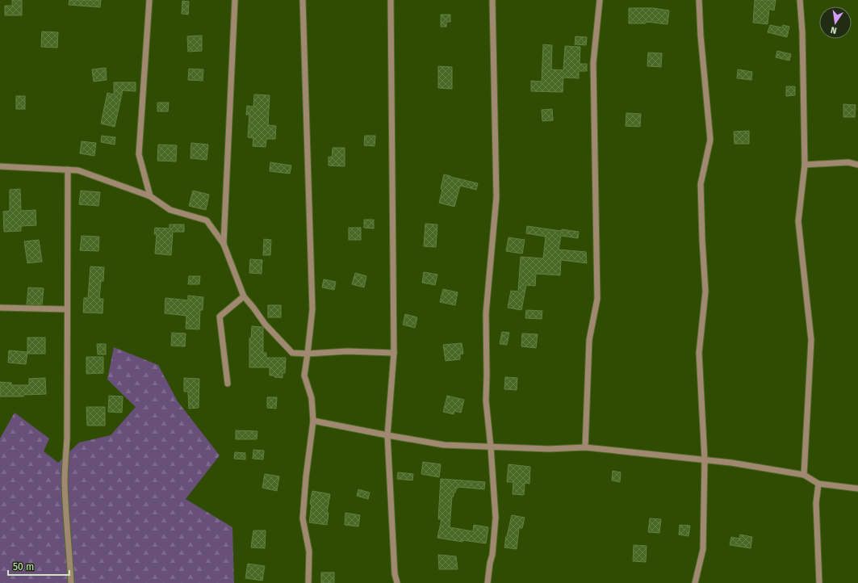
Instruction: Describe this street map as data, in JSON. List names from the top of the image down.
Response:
{
  "scale_bar": "50 m",
  "north": "bottom"
}
